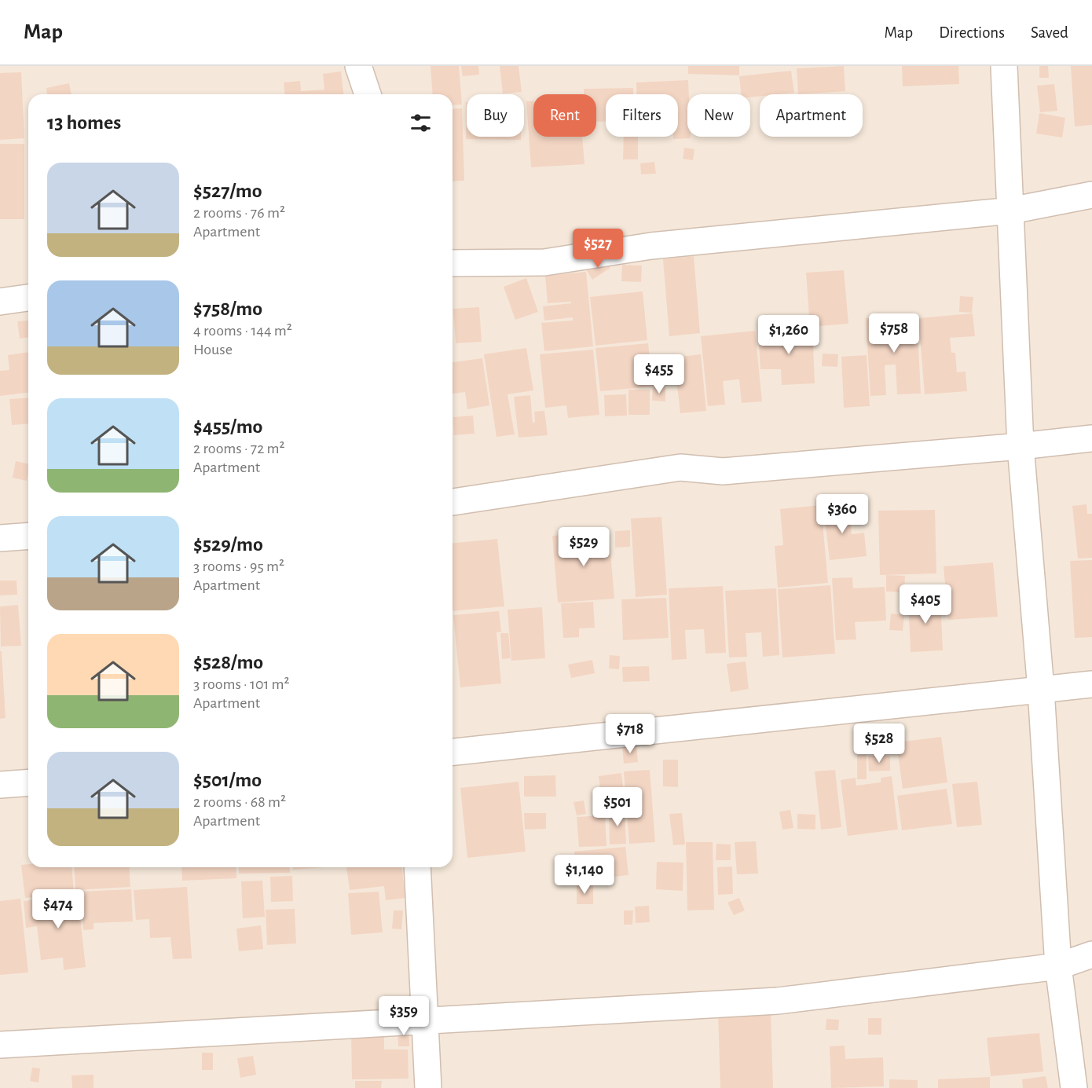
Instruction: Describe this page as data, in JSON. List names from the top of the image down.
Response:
{
  "page": {
    "header": "Map",
    "nav": ["Map", "Directions", "Saved"],
    "chip": [
      "Buy",
      "Rent",
      "Filters",
      "New",
      "Apartment"
    ],
    "heading": "13 homes",
    "list": [
      {
        "name": "$527/mo",
        "note": "2 rooms · 76 m² · Apartment"
      },
      {
        "name": "$758/mo",
        "note": "4 rooms · 144 m² · House"
      },
      {
        "name": "$455/mo",
        "note": "2 rooms · 72 m² · Apartment"
      },
      {
        "name": "$529/mo",
        "note": "3 rooms · 95 m² · Apartment"
      },
      {
        "name": "$528/mo",
        "note": "3 rooms · 101 m² · Apartment"
      },
      {
        "name": "$501/mo",
        "note": "2 rooms · 68 m² · Apartment"
      }
    ],
    "price": [
      "$527",
      "$758",
      "$1,260",
      "$455",
      "$360",
      "$529",
      "$405",
      "$718",
      "$528",
      "$501",
      "$1,140",
      "$474",
      "$359"
    ]
  }
}
